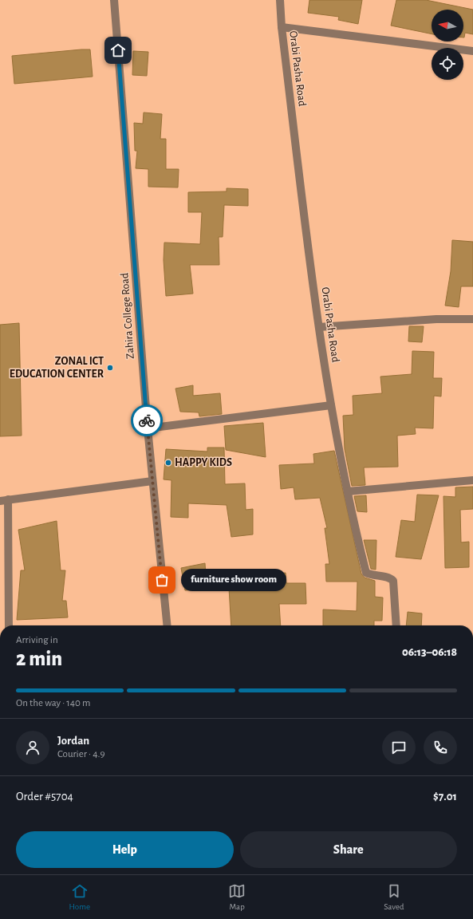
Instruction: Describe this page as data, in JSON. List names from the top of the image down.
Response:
{
  "streets": {
    "street": ["Orabi Pasha Road", "Zahira College Road"]
  },
  "places": ["ZONAL ICT EDUCATION CENTER", "HAPPY KIDS", "furniture show room"],
  "north": "left",
  "page": {
    "bubble": "furniture show room",
    "heading": ["2 min", "Arriving in", "06:13–06:18"],
    "panel": [
      "Jordan",
      "Courier · 4.9",
      "Order #5704",
      "$7.01"
    ],
    "bar": "On the way · 140 m",
    "buttons": ["Help", "Share"],
    "tabs": ["Home", "Map", "Saved"]
  }
}
